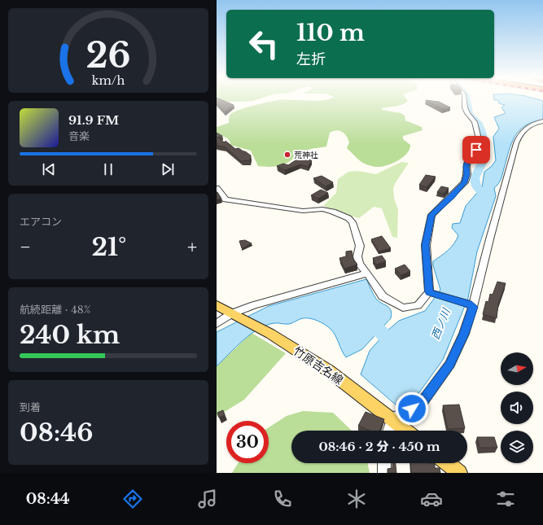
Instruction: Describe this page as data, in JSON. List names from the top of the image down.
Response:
{
  "streets": {
    "main road": ["竹原吉名線"]
  },
  "water": ["西ノ川"],
  "places": ["荒神社"],
  "north": "right",
  "page": {
    "turn": ["110 m", "左折"],
    "song": ["91.9 FM", "音楽"],
    "tile": [
      "エアコン",
      ["航続距離 · 48%", "240 km"],
      ["到着", "08:46"]
    ],
    "heat": ["−", "21°", "+"],
    "limit": "30",
    "trip": "08:46 · 2 分 · 450 m",
    "tabs": "08:44",
    "gauge": ["26", "km/h"]
  }
}
